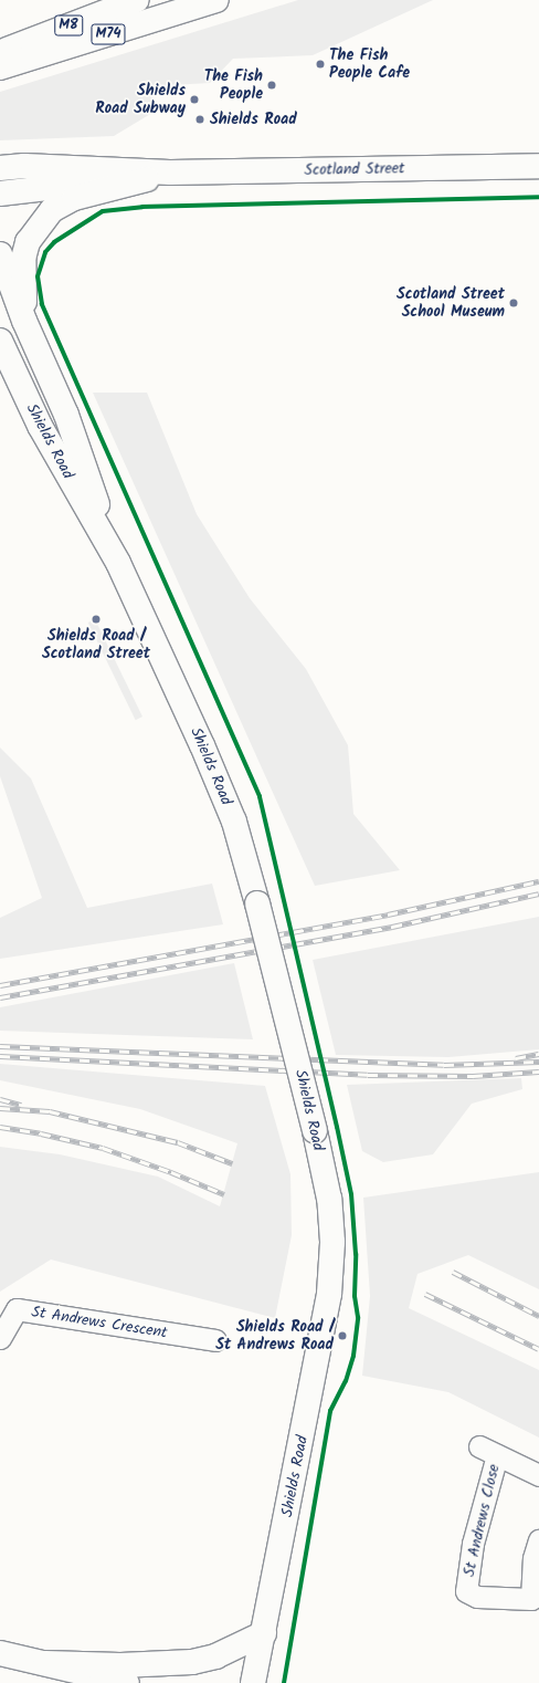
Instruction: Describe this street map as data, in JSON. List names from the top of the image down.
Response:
{
  "streets": {
    "main road": [
      "M8",
      "M74",
      "Scotland Street",
      "Shields Road"
    ],
    "street": ["St Andrews Crescent", "St Andrews Close"]
  },
  "places": [
    "The Fish People Cafe",
    "The Fish People",
    "Shields Road Subway",
    "Shields Road",
    "Scotland Street School Museum",
    "Shields Road / Scotland Street",
    "Shields Road / St Andrews Road"
  ]
}
